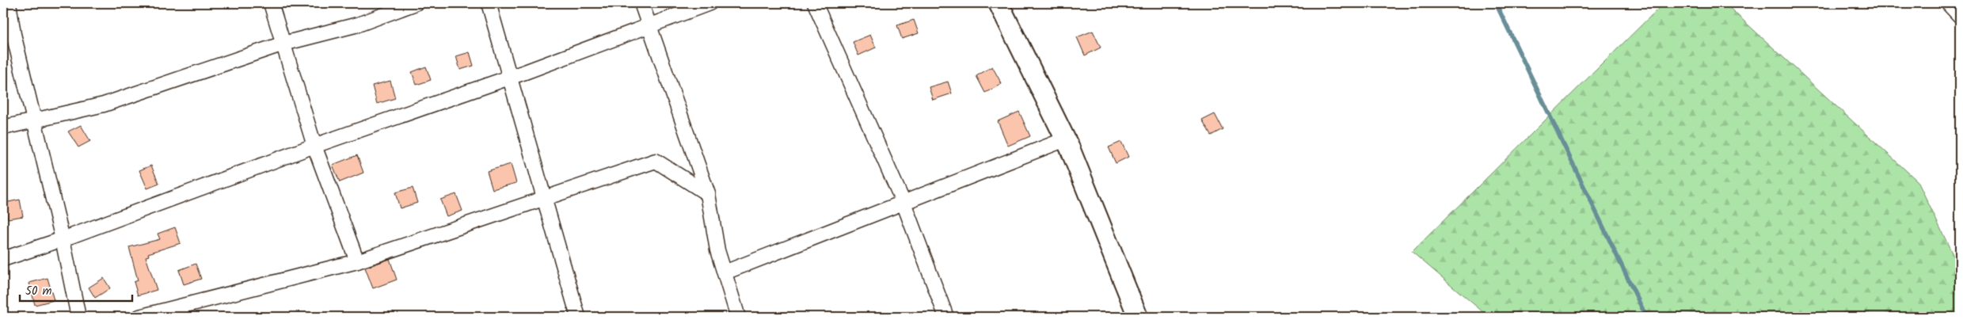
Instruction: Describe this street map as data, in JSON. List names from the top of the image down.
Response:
{
  "scale_bar": "50 m"
}
